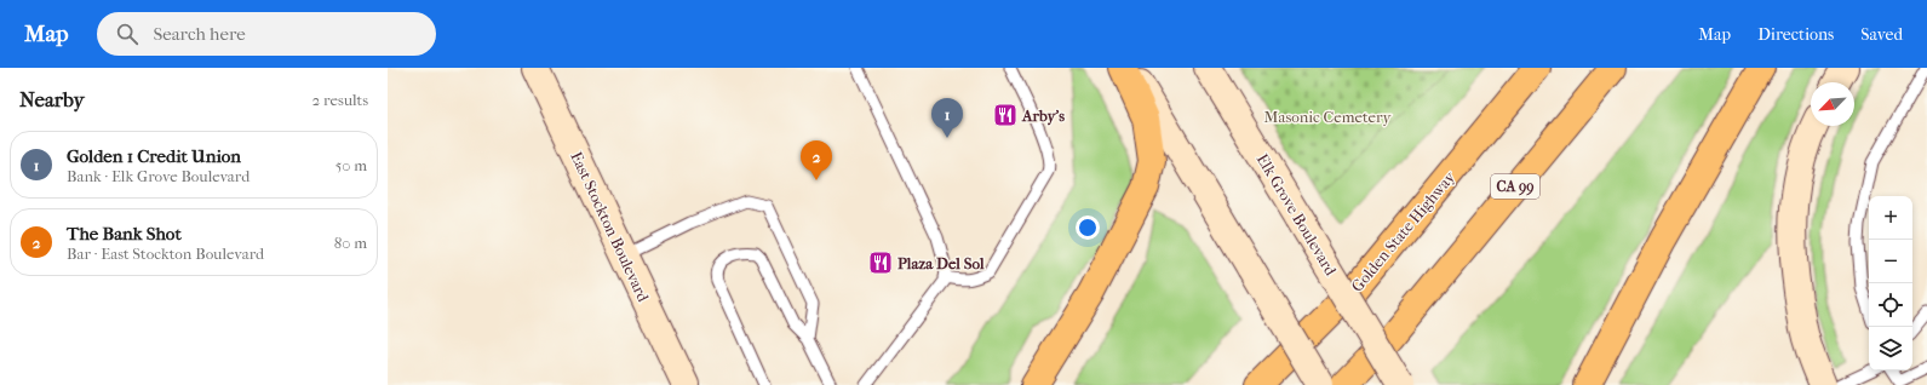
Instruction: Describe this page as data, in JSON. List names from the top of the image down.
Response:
{
  "streets": {
    "highway": ["CA 99", "Golden State Highway"],
    "main road": ["Elk Grove Boulevard", "East Stockton Boulevard"]
  },
  "parks": ["Masonic Cemetery"],
  "places": {
    "restaurant": ["Arby's", "Plaza Del Sol"]
  },
  "north": "bottom left",
  "page": {
    "header": "Map",
    "search": "Search here",
    "nav": ["Map", "Directions", "Saved"],
    "heading": ["Nearby", "2 results"],
    "pins": ["1", "2"],
    "list": [
      {
        "mark": "1",
        "name": "Golden 1 Credit Union",
        "note": "Bank · Elk Grove Boulevard",
        "value": "50 m"
      },
      {
        "mark": "2",
        "name": "The Bank Shot",
        "note": "Bar · East Stockton Boulevard",
        "value": "80 m"
      }
    ],
    "map_buttons": ["+", "−"]
  }
}
